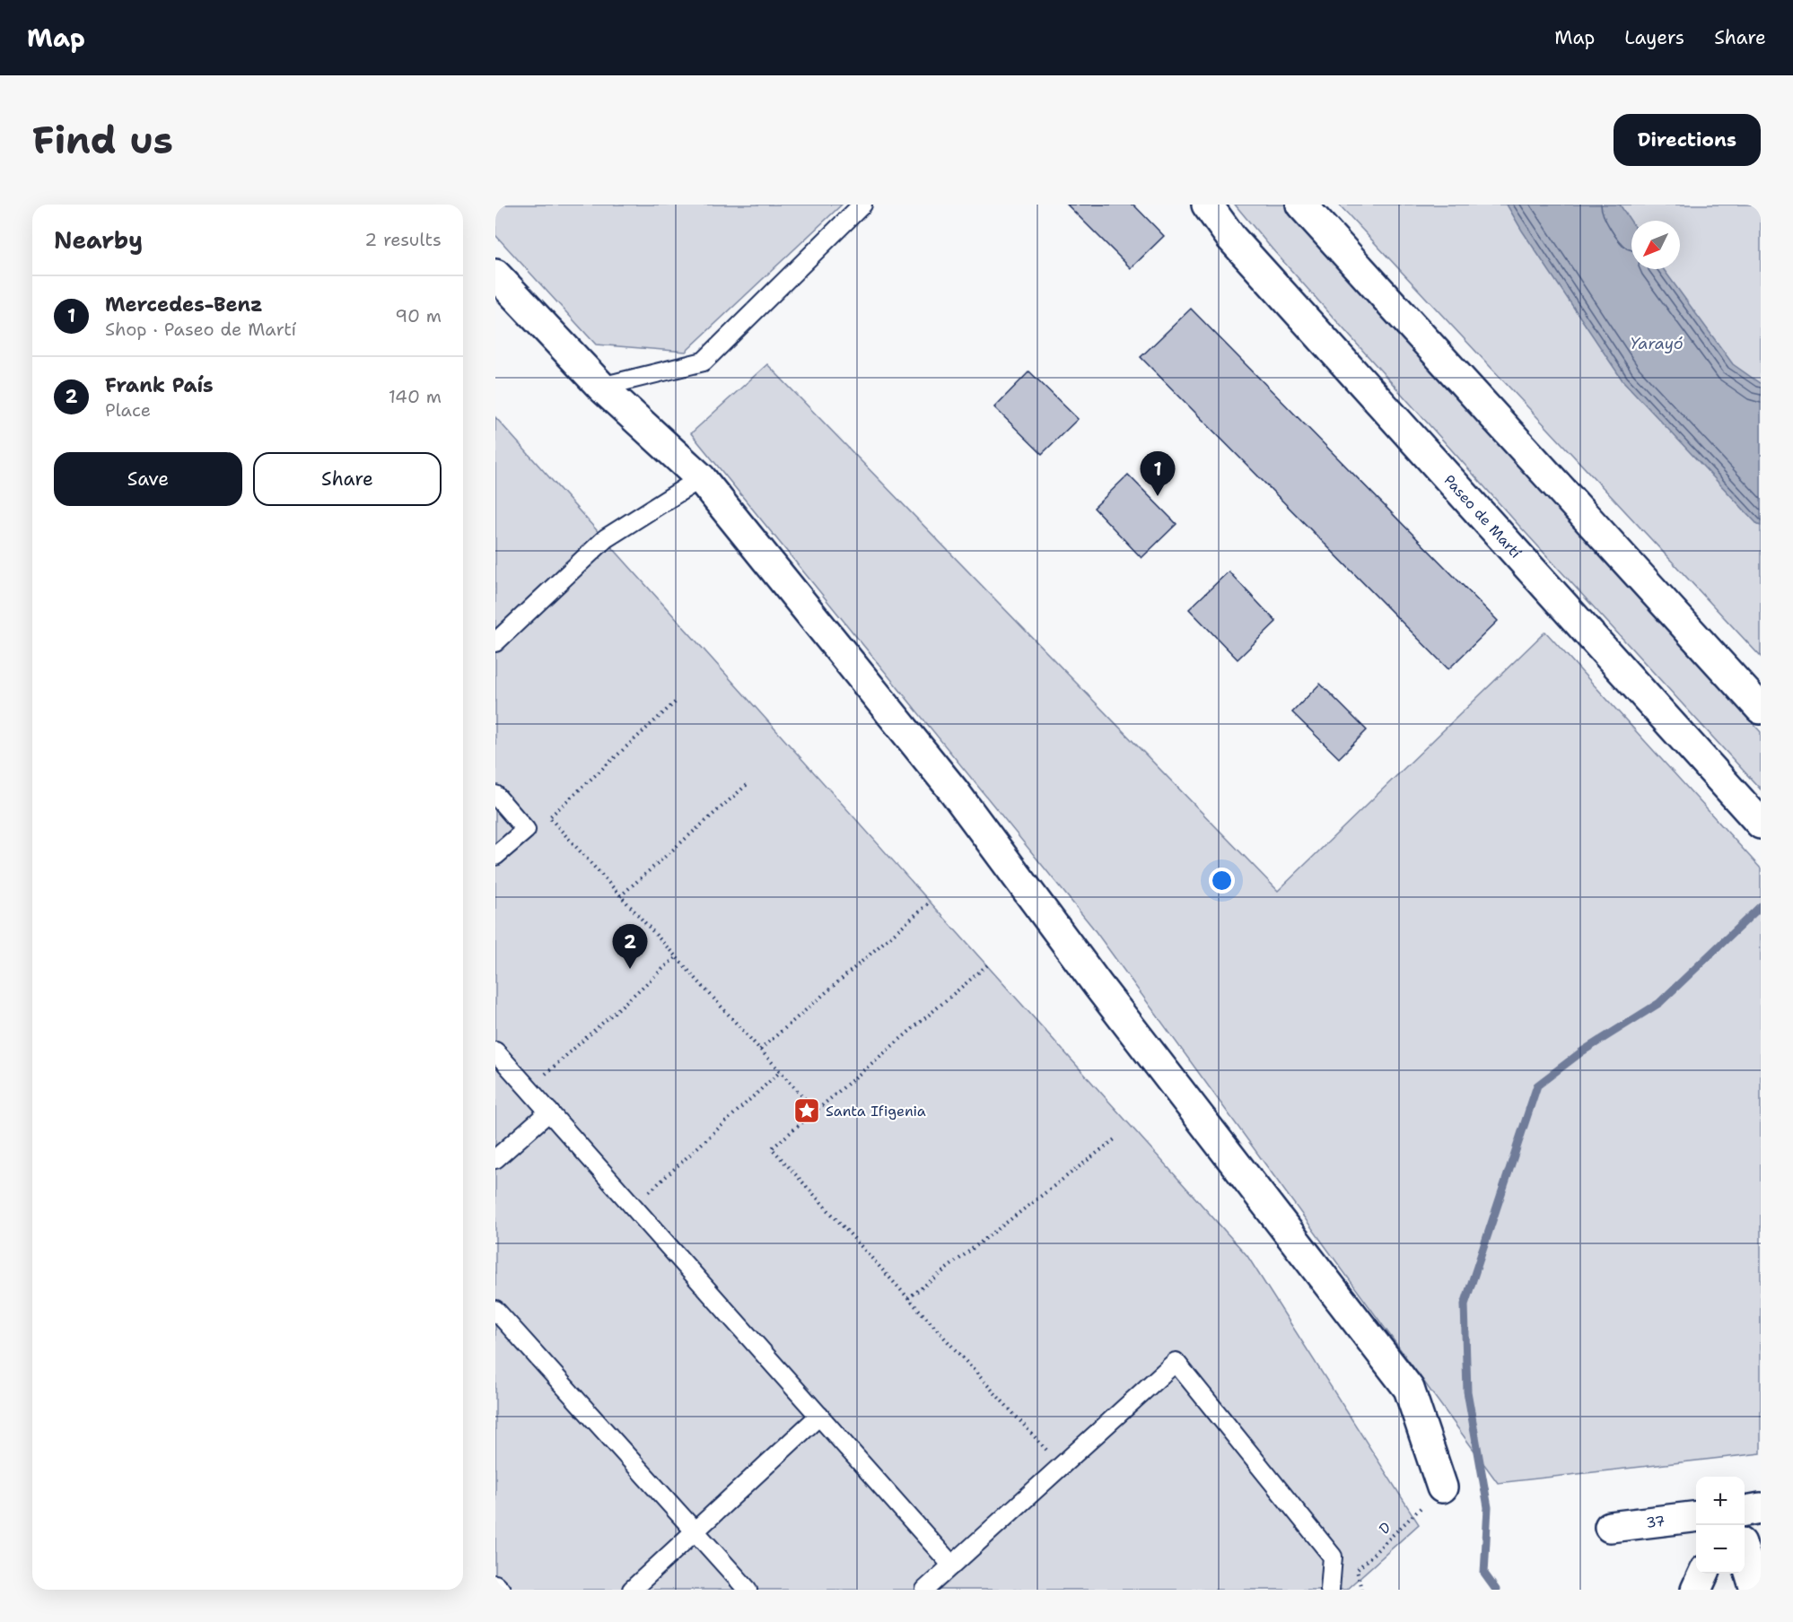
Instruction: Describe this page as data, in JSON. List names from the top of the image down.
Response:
{
  "streets": {
    "street": ["Paseo de Martí", "37"],
    "path": ["D"]
  },
  "water": ["Yarayó"],
  "places": {
    "place": ["Santa Ifigenia"]
  },
  "north": "bottom left",
  "page": {
    "header": "Map",
    "nav": ["Map", "Layers", "Share"],
    "buttons": [
      "Directions",
      ["Save", "Share"]
    ],
    "title": "Find us",
    "heading": ["Nearby", "2 results"],
    "list": [
      {
        "mark": "1",
        "name": "Mercedes-Benz",
        "note": "Shop · Paseo de Martí",
        "value": "90 m"
      },
      {
        "mark": "2",
        "name": "Frank País",
        "note": "Place",
        "value": "140 m"
      }
    ],
    "pins": ["1", "2"],
    "map_buttons": ["+", "−"]
  }
}
